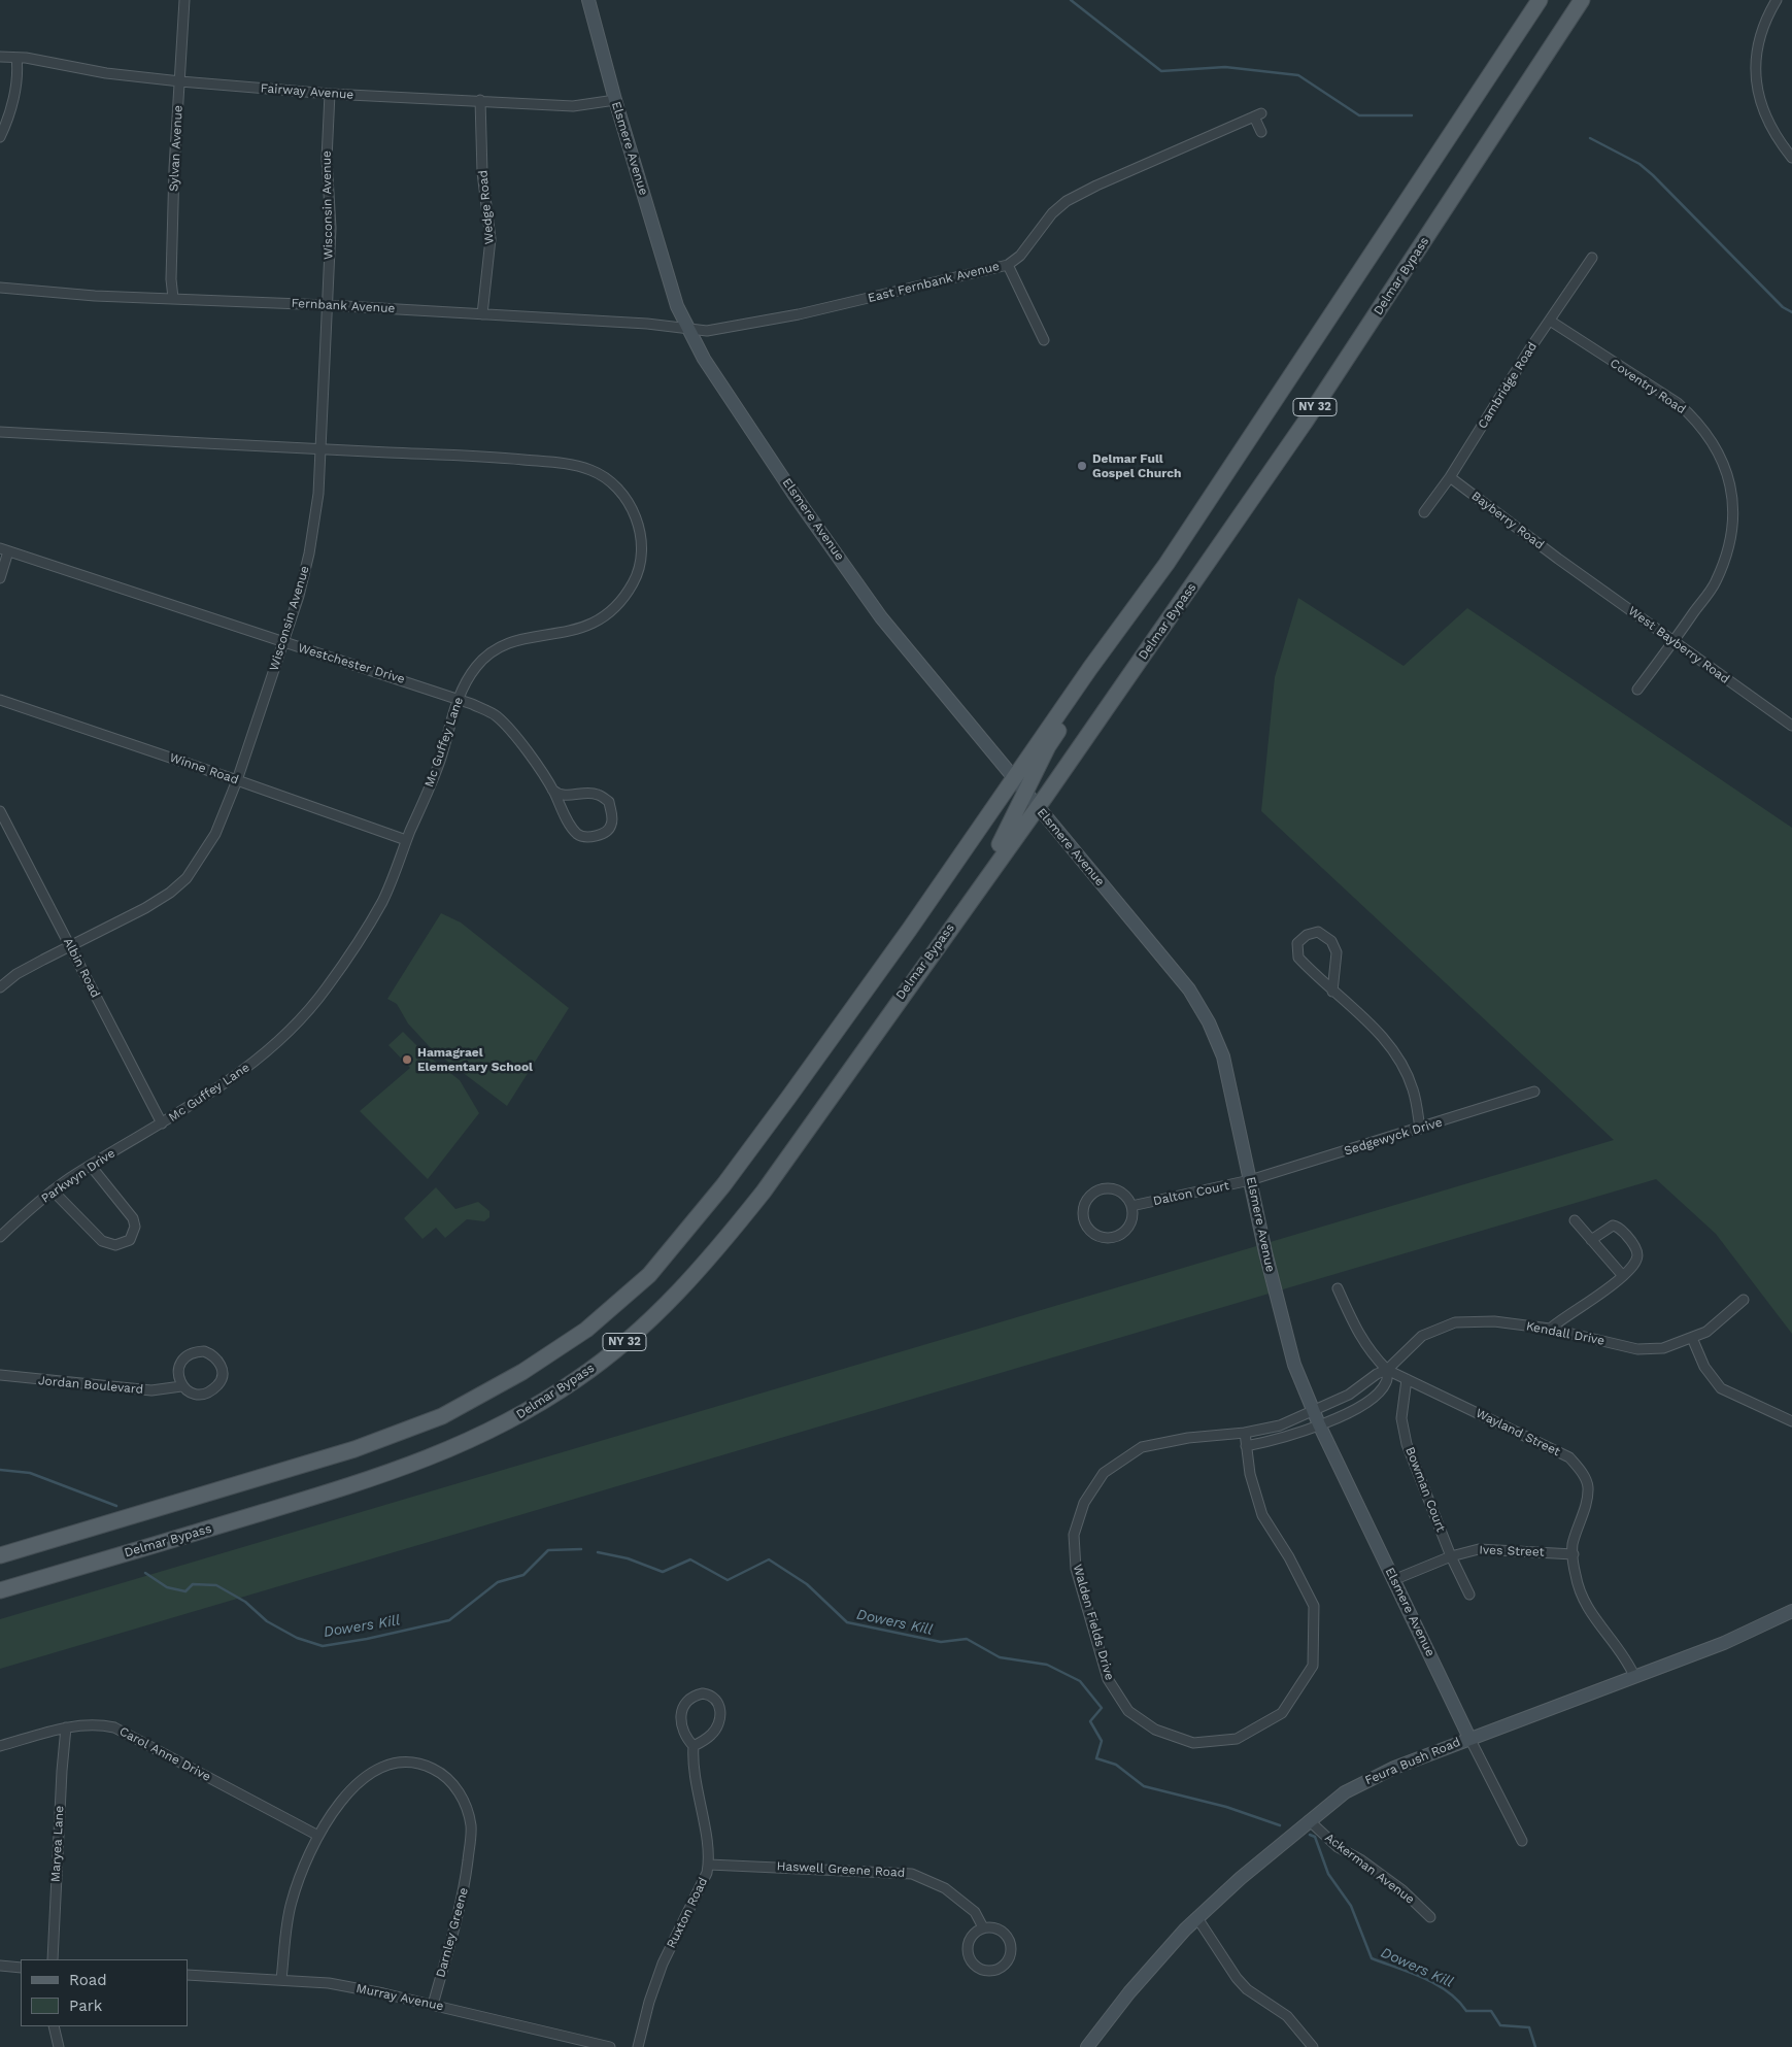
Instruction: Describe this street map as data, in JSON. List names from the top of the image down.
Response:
{
  "streets": {
    "main road": [
      "Elsmere Avenue",
      "Delmar Bypass",
      "NY 32",
      "Feura Bush Road"
    ],
    "street": [
      "Fairway Avenue",
      "Sylvan Avenue",
      "Wisconsin Avenue",
      "Wedge Road",
      "East Fernbank Avenue",
      "Fernbank Avenue",
      "Cambridge Road",
      "Coventry Road",
      "Bayberry Road",
      "West Bayberry Road",
      "Westchester Drive",
      "Mc Guffey Lane",
      "Winne Road",
      "Albin Road",
      "Sedgewyck Drive",
      "Parkwyn Drive",
      "Dalton Court",
      "Kendall Drive",
      "Jordan Boulevard",
      "Wayland Street",
      "Bowman Court",
      "Ives Street",
      "Walden Fields Drive",
      "Carol Anne Drive",
      "Maryea Lane",
      "Ackerman Avenue",
      "Haswell Greene Road",
      "Ruxton Road",
      "Darnley Greene",
      "Murray Avenue"
    ]
  },
  "crossings": [
    ["Fairway Avenue", "Sylvan Avenue"],
    ["Fairway Avenue", "Elsmere Avenue"],
    ["Fairway Avenue", "Wisconsin Avenue"],
    ["Fairway Avenue", "Wedge Road"],
    ["Sylvan Avenue", "Fernbank Avenue"],
    ["Elsmere Avenue", "Delmar Bypass"],
    ["Elsmere Avenue", "East Fernbank Avenue"],
    ["Elsmere Avenue", "Fernbank Avenue"],
    ["Elsmere Avenue", "NY 32"],
    ["Elsmere Avenue", "Sedgewyck Drive"],
    ["Elsmere Avenue", "Dalton Court"],
    ["Elsmere Avenue", "Kendall Drive"],
    ["Elsmere Avenue", "Ives Street"],
    ["Elsmere Avenue", "Walden Fields Drive"],
    ["Elsmere Avenue", "Feura Bush Road"],
    ["Wisconsin Avenue", "Fernbank Avenue"],
    ["Wisconsin Avenue", "Westchester Drive"],
    ["Wisconsin Avenue", "Mc Guffey Lane"],
    ["Wisconsin Avenue", "Winne Road"],
    ["Wisconsin Avenue", "Albin Road"],
    ["Wedge Road", "Fernbank Avenue"],
    ["East Fernbank Avenue", "Fernbank Avenue"],
    ["Cambridge Road", "Coventry Road"],
    ["Cambridge Road", "Bayberry Road"],
    ["Coventry Road", "West Bayberry Road"],
    ["Bayberry Road", "West Bayberry Road"],
    ["Westchester Drive", "Mc Guffey Lane"],
    ["Mc Guffey Lane", "Winne Road"],
    ["Mc Guffey Lane", "Albin Road"],
    ["Mc Guffey Lane", "Parkwyn Drive"],
    ["Albin Road", "Parkwyn Drive"],
    ["Sedgewyck Drive", "Dalton Court"],
    ["Kendall Drive", "Wayland Street"],
    ["Kendall Drive", "Walden Fields Drive"],
    ["Wayland Street", "Bowman Court"],
    ["Wayland Street", "Ives Street"],
    ["Wayland Street", "Feura Bush Road"],
    ["Bowman Court", "Ives Street"],
    ["Carol Anne Drive", "Maryea Lane"],
    ["Carol Anne Drive", "Darnley Greene"],
    ["Feura Bush Road", "Ackerman Avenue"],
    ["Haswell Greene Road", "Ruxton Road"],
    ["Darnley Greene", "Murray Avenue"]
  ],
  "water": ["Dowers Kill"],
  "places": ["Delmar Full Gospel Church", "Hamagrael Elementary School"],
  "legend": ["Road", "Park"]
}
